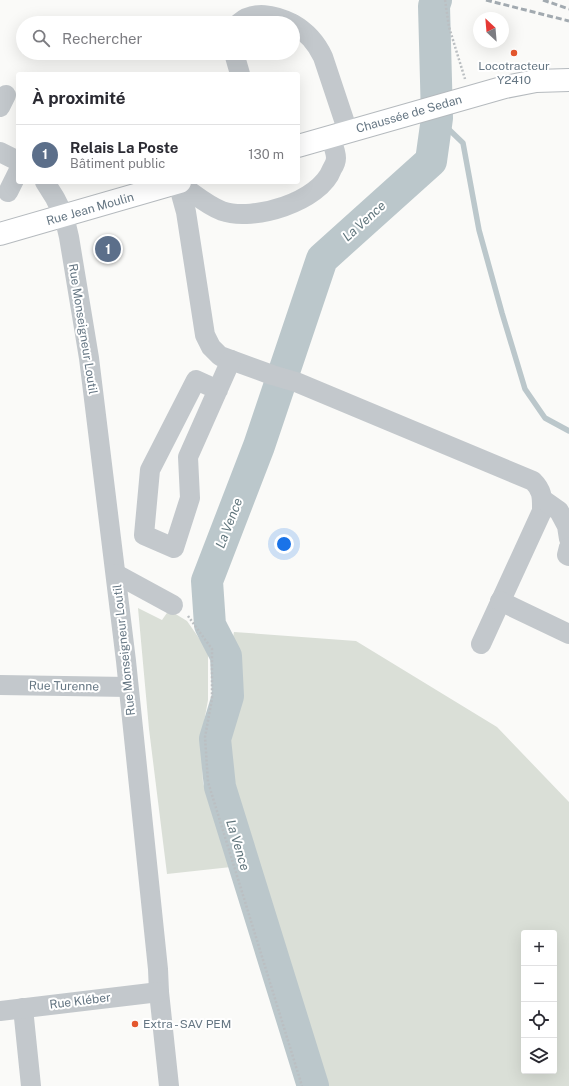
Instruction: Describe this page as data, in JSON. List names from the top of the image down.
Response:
{
  "streets": {
    "main road": ["Chaussée de Sedan", "Rue Jean Moulin"],
    "street": ["Rue Monseigneur Loutil", "Rue Turenne", "Rue Kléber"]
  },
  "crossings": [
    ["Rue Jean Moulin", "Rue Monseigneur Loutil"],
    ["Rue Monseigneur Loutil", "Rue Turenne"],
    ["Rue Monseigneur Loutil", "Rue Kléber"]
  ],
  "water": ["La Vence"],
  "places": ["Locotracteur Y2410", "Extra - SAV PEM"],
  "north": "top left",
  "page": {
    "search": "Rechercher",
    "heading": "À proximité",
    "list": [
      {
        "mark": "1",
        "name": "Relais La Poste",
        "note": "Bâtiment public",
        "value": "130 m"
      }
    ],
    "pins": "1",
    "map_buttons": ["+", "−"]
  }
}
